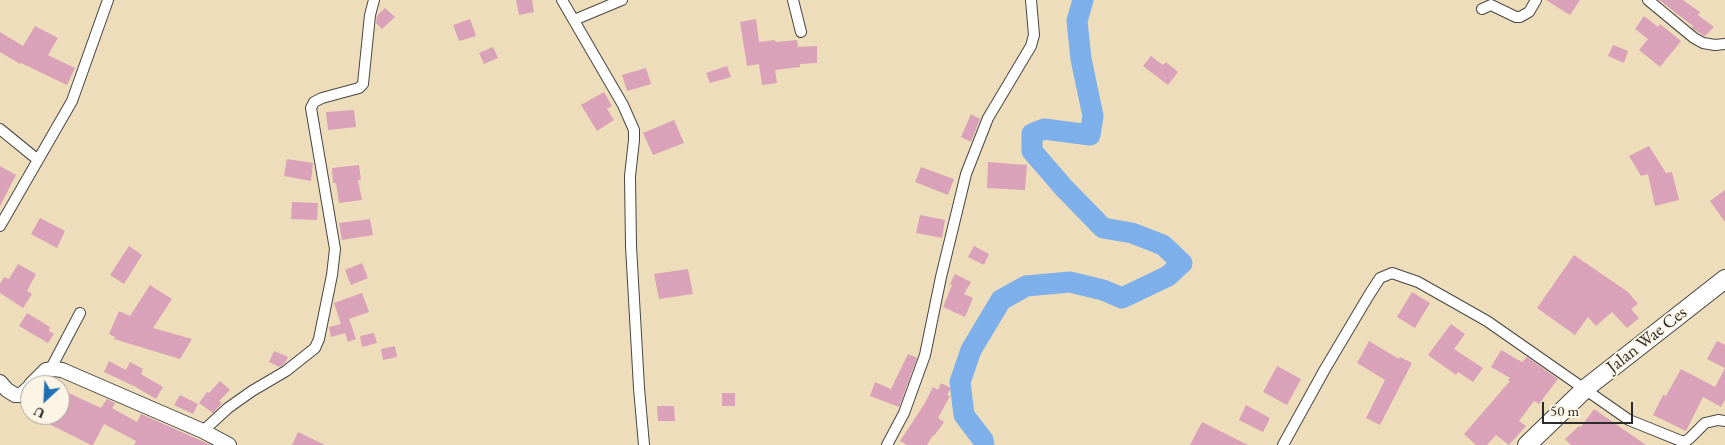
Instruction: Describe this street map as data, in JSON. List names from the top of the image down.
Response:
{
  "streets": {
    "highway": ["Jalan Wae Ces"]
  },
  "scale_bar": "50 m",
  "north": "bottom left"
}
